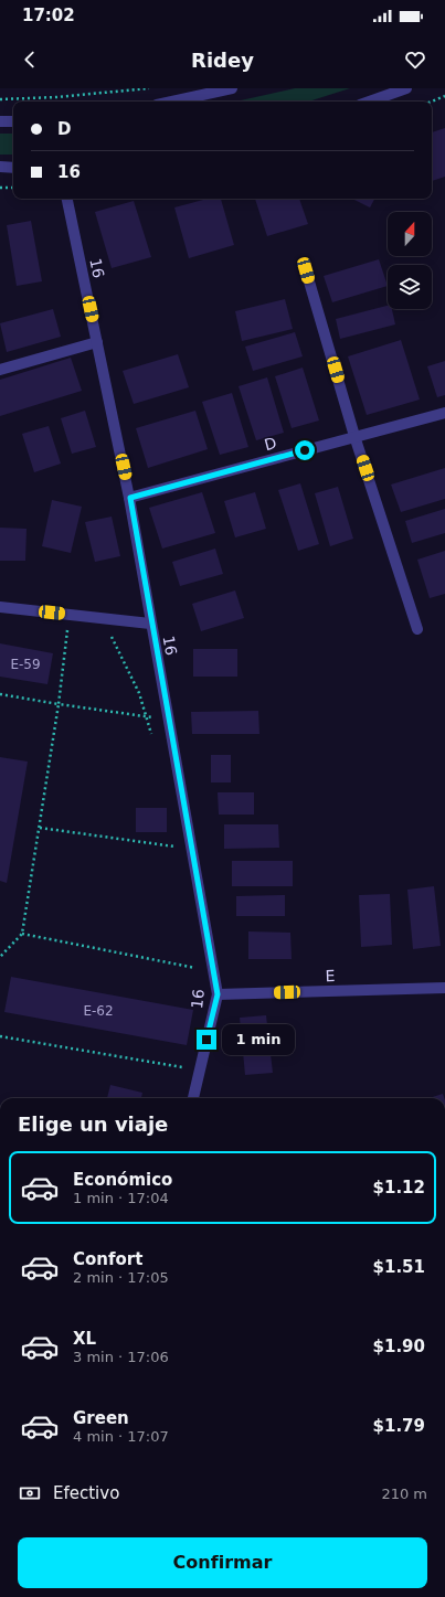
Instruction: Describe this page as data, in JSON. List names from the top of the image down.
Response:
{
  "streets": {
    "street": ["16", "D", "E"]
  },
  "crossings": [
    ["16", "D"],
    ["16", "E"]
  ],
  "house_numbers": ["E-59", "E-62"],
  "north": "top",
  "page": {
    "status": "17:02",
    "header": "Ridey",
    "banner": ["D", "16"],
    "bubble": "1 min",
    "heading": "Elige un viaje",
    "list": [
      {
        "name": "Económico",
        "note": "1 min · 17:04",
        "value": "$1.12"
      },
      {
        "name": "Confort",
        "note": "2 min · 17:05",
        "value": "$1.51"
      },
      {
        "name": "XL",
        "note": "3 min · 17:06",
        "value": "$1.90"
      },
      {
        "name": "Green",
        "note": "4 min · 17:07",
        "value": "$1.79"
      }
    ],
    "pay": ["Efectivo", "210 m"],
    "buttons": "Confirmar"
  }
}
